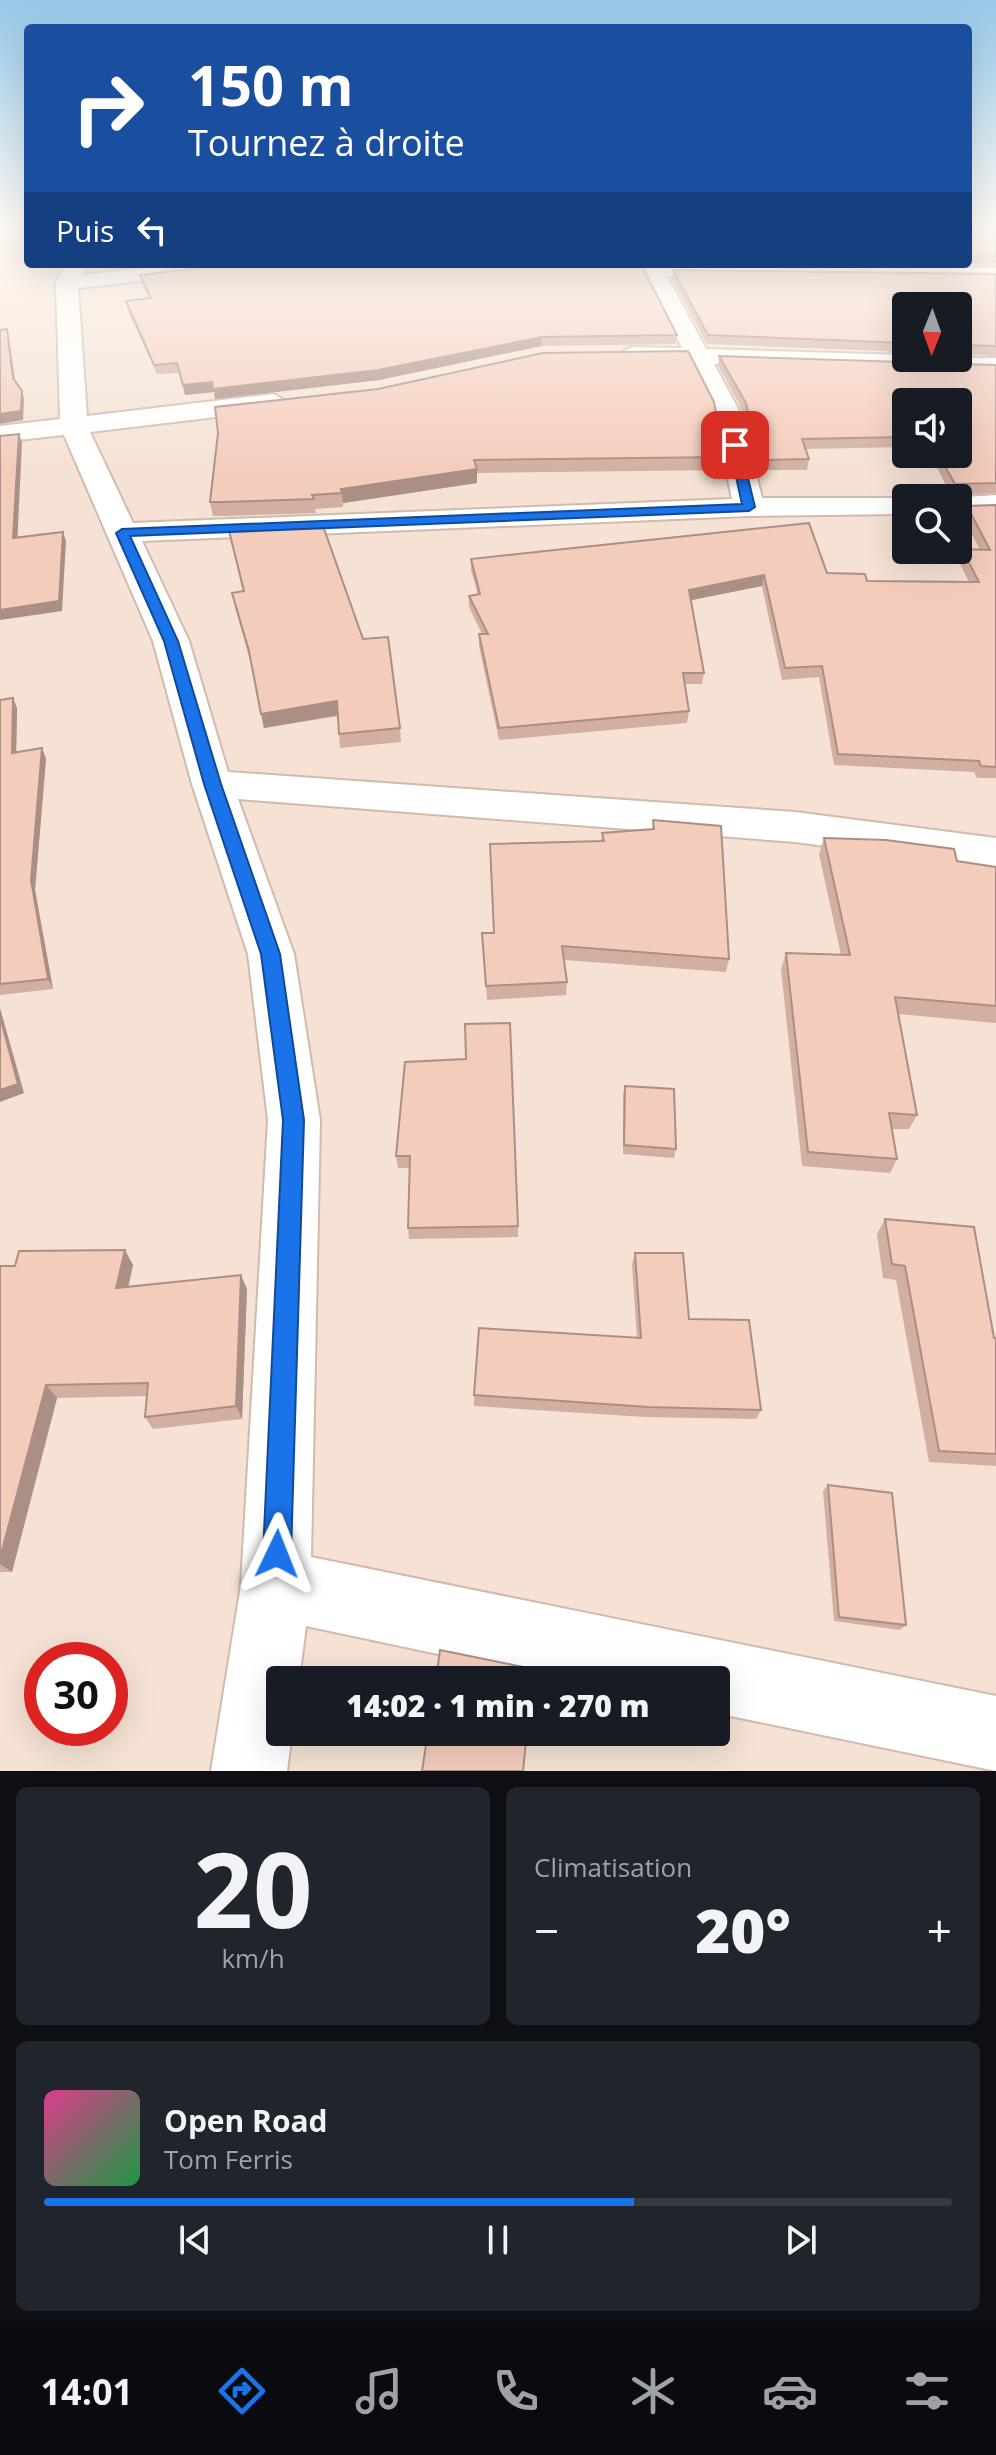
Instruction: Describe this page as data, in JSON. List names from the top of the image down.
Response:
{
  "north": "bottom",
  "page": {
    "turn": ["150 m", "Tournez à droite"],
    "then": "Puis",
    "limit": "30",
    "trip": "14:02 · 1 min · 270 m",
    "tile": [
      ["20", "km/h"],
      "Climatisation"
    ],
    "heat": ["−", "20°", "+"],
    "song": ["Open Road", "Tom Ferris"],
    "tabs": "14:01"
  }
}
